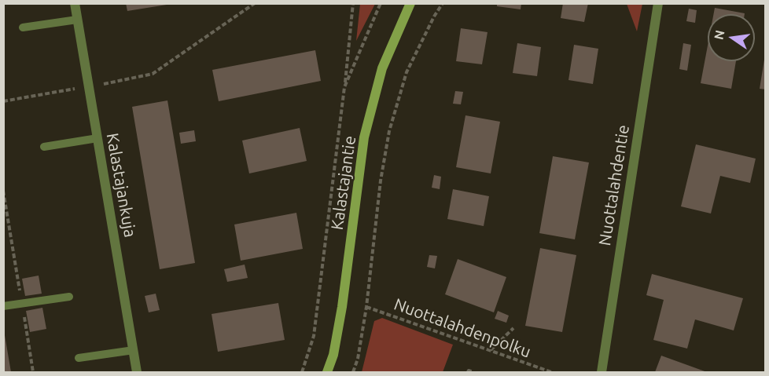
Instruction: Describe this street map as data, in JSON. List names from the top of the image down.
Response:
{
  "streets": {
    "main road": ["Kalastajantie"],
    "street": ["Kalastajankuja", "Nuottalahdentie"],
    "path": ["Nuottalahdenpolku"]
  },
  "north": "left"
}
